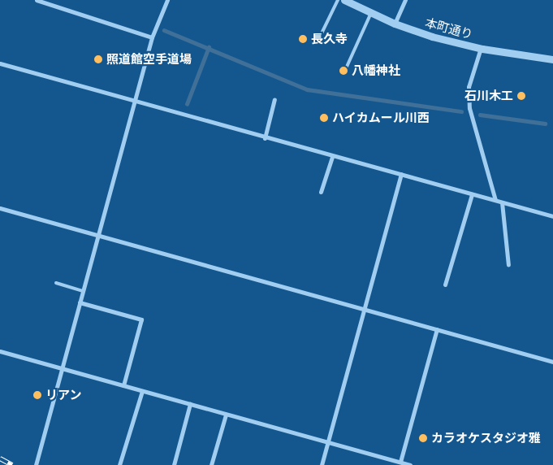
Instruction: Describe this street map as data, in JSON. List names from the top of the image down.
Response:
{
  "streets": {
    "street": ["本町通り"]
  },
  "places": [
    "長久寺",
    "照道館空手道場",
    "八幡神社",
    "石川木工",
    "ハイカムール川西",
    "リアン",
    "カラオケスタジオ雅"
  ]
}
